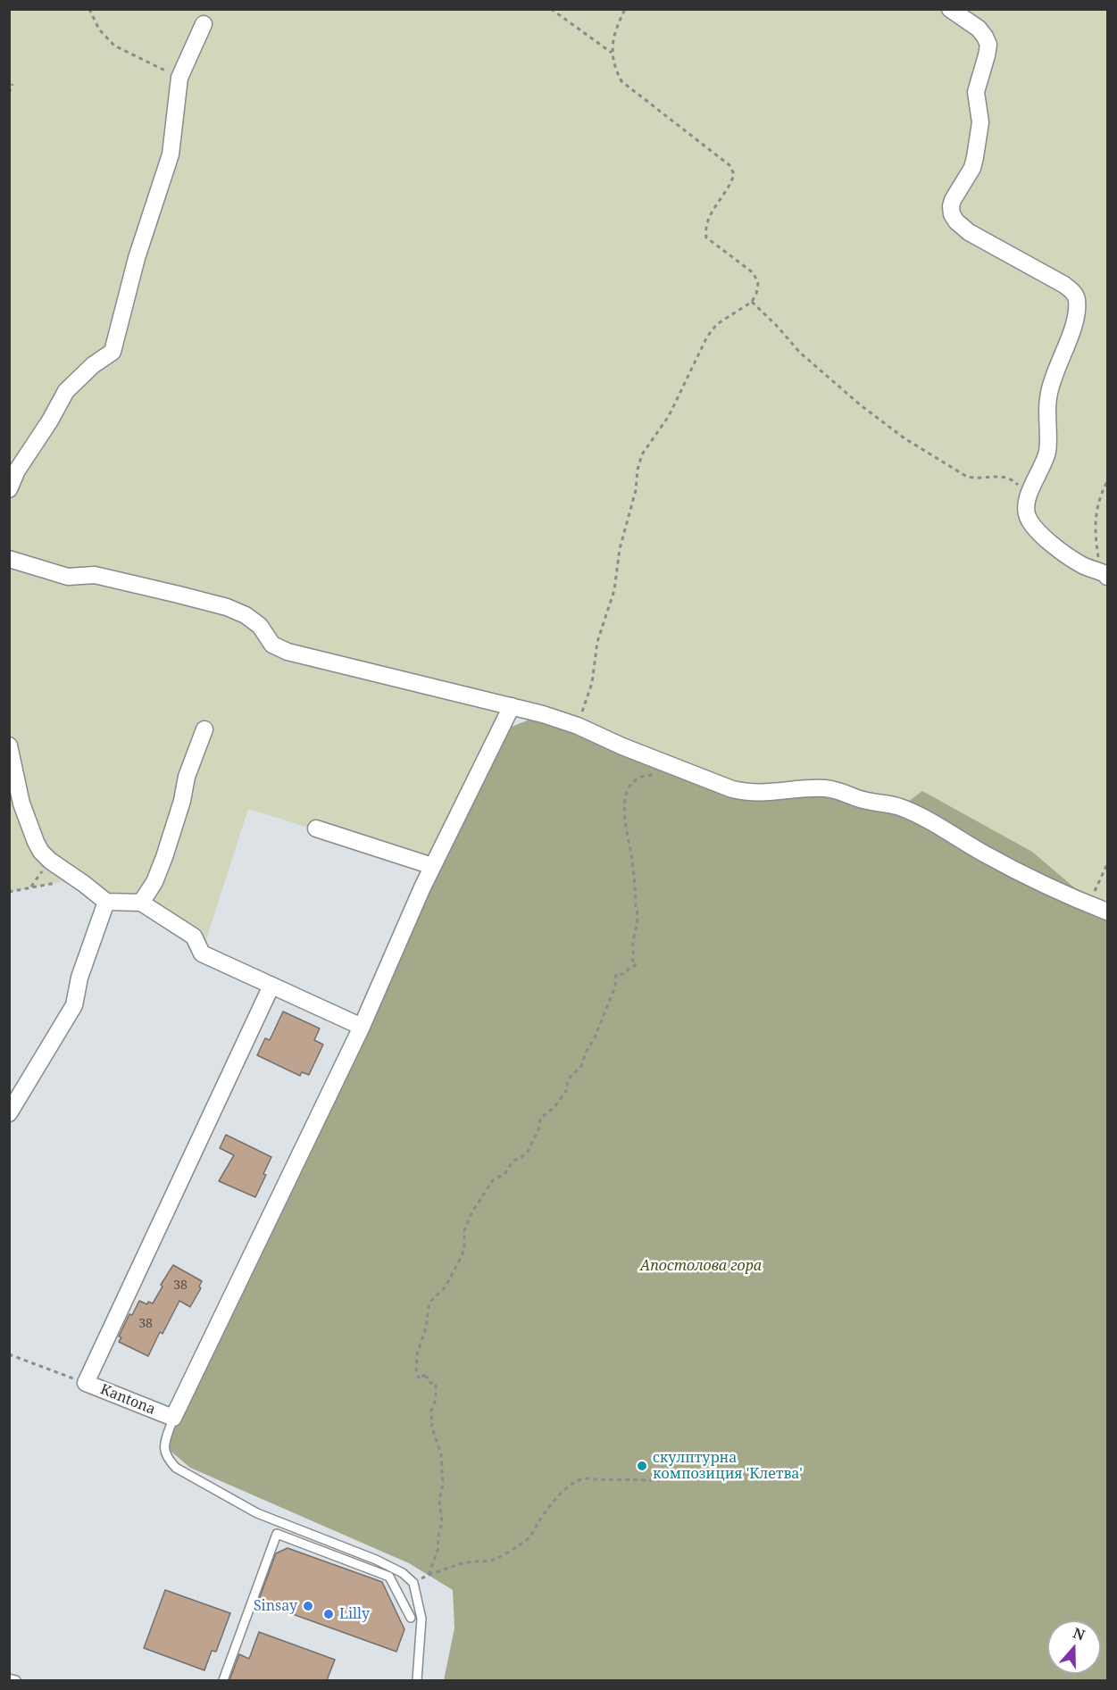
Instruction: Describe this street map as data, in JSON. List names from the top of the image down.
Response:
{
  "streets": {
    "street": ["Kantona"]
  },
  "parks": ["Апостолова гора"],
  "places": ["скулптурна композиция 'Клетва'", "Sinsay", "Lilly"],
  "house_numbers": ["38", "38"],
  "north": "top"
}
